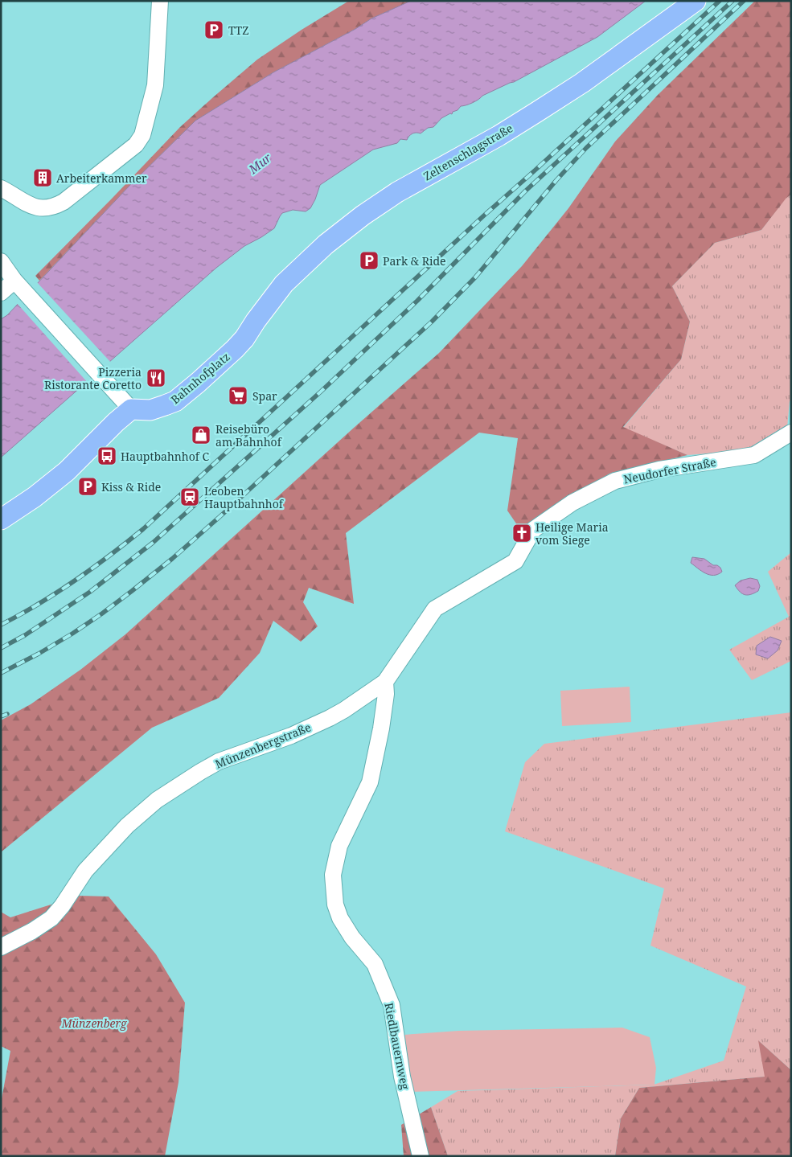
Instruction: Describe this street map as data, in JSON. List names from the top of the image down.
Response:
{
  "streets": {
    "main road": ["Zeltenschlagstraße", "Bahnhofplatz"],
    "street": ["Neudorfer Straße", "Münzenbergstraße", "Riedlbauernweg"]
  },
  "crossings": [
    ["Zeltenschlagstraße", "Bahnhofplatz"],
    ["Neudorfer Straße", "Münzenbergstraße"],
    ["Neudorfer Straße", "Riedlbauernweg"],
    ["Münzenbergstraße", "Riedlbauernweg"]
  ],
  "water": ["Mur"],
  "parks": ["Münzenberg"],
  "places": {
    "parking": ["TTZ", "Park & Ride", "Kiss & Ride"],
    "building": ["Arbeiterkammer"],
    "restaurant": ["Pizzeria Ristorante Coretto"],
    "supermarket": ["Spar"],
    "shop": ["Reisebüro am Bahnhof"],
    "bus stop": ["Hauptbahnhof C"],
    "station": ["Leoben Hauptbahnhof"],
    "church": ["Heilige Maria vom Siege"]
  }
}
